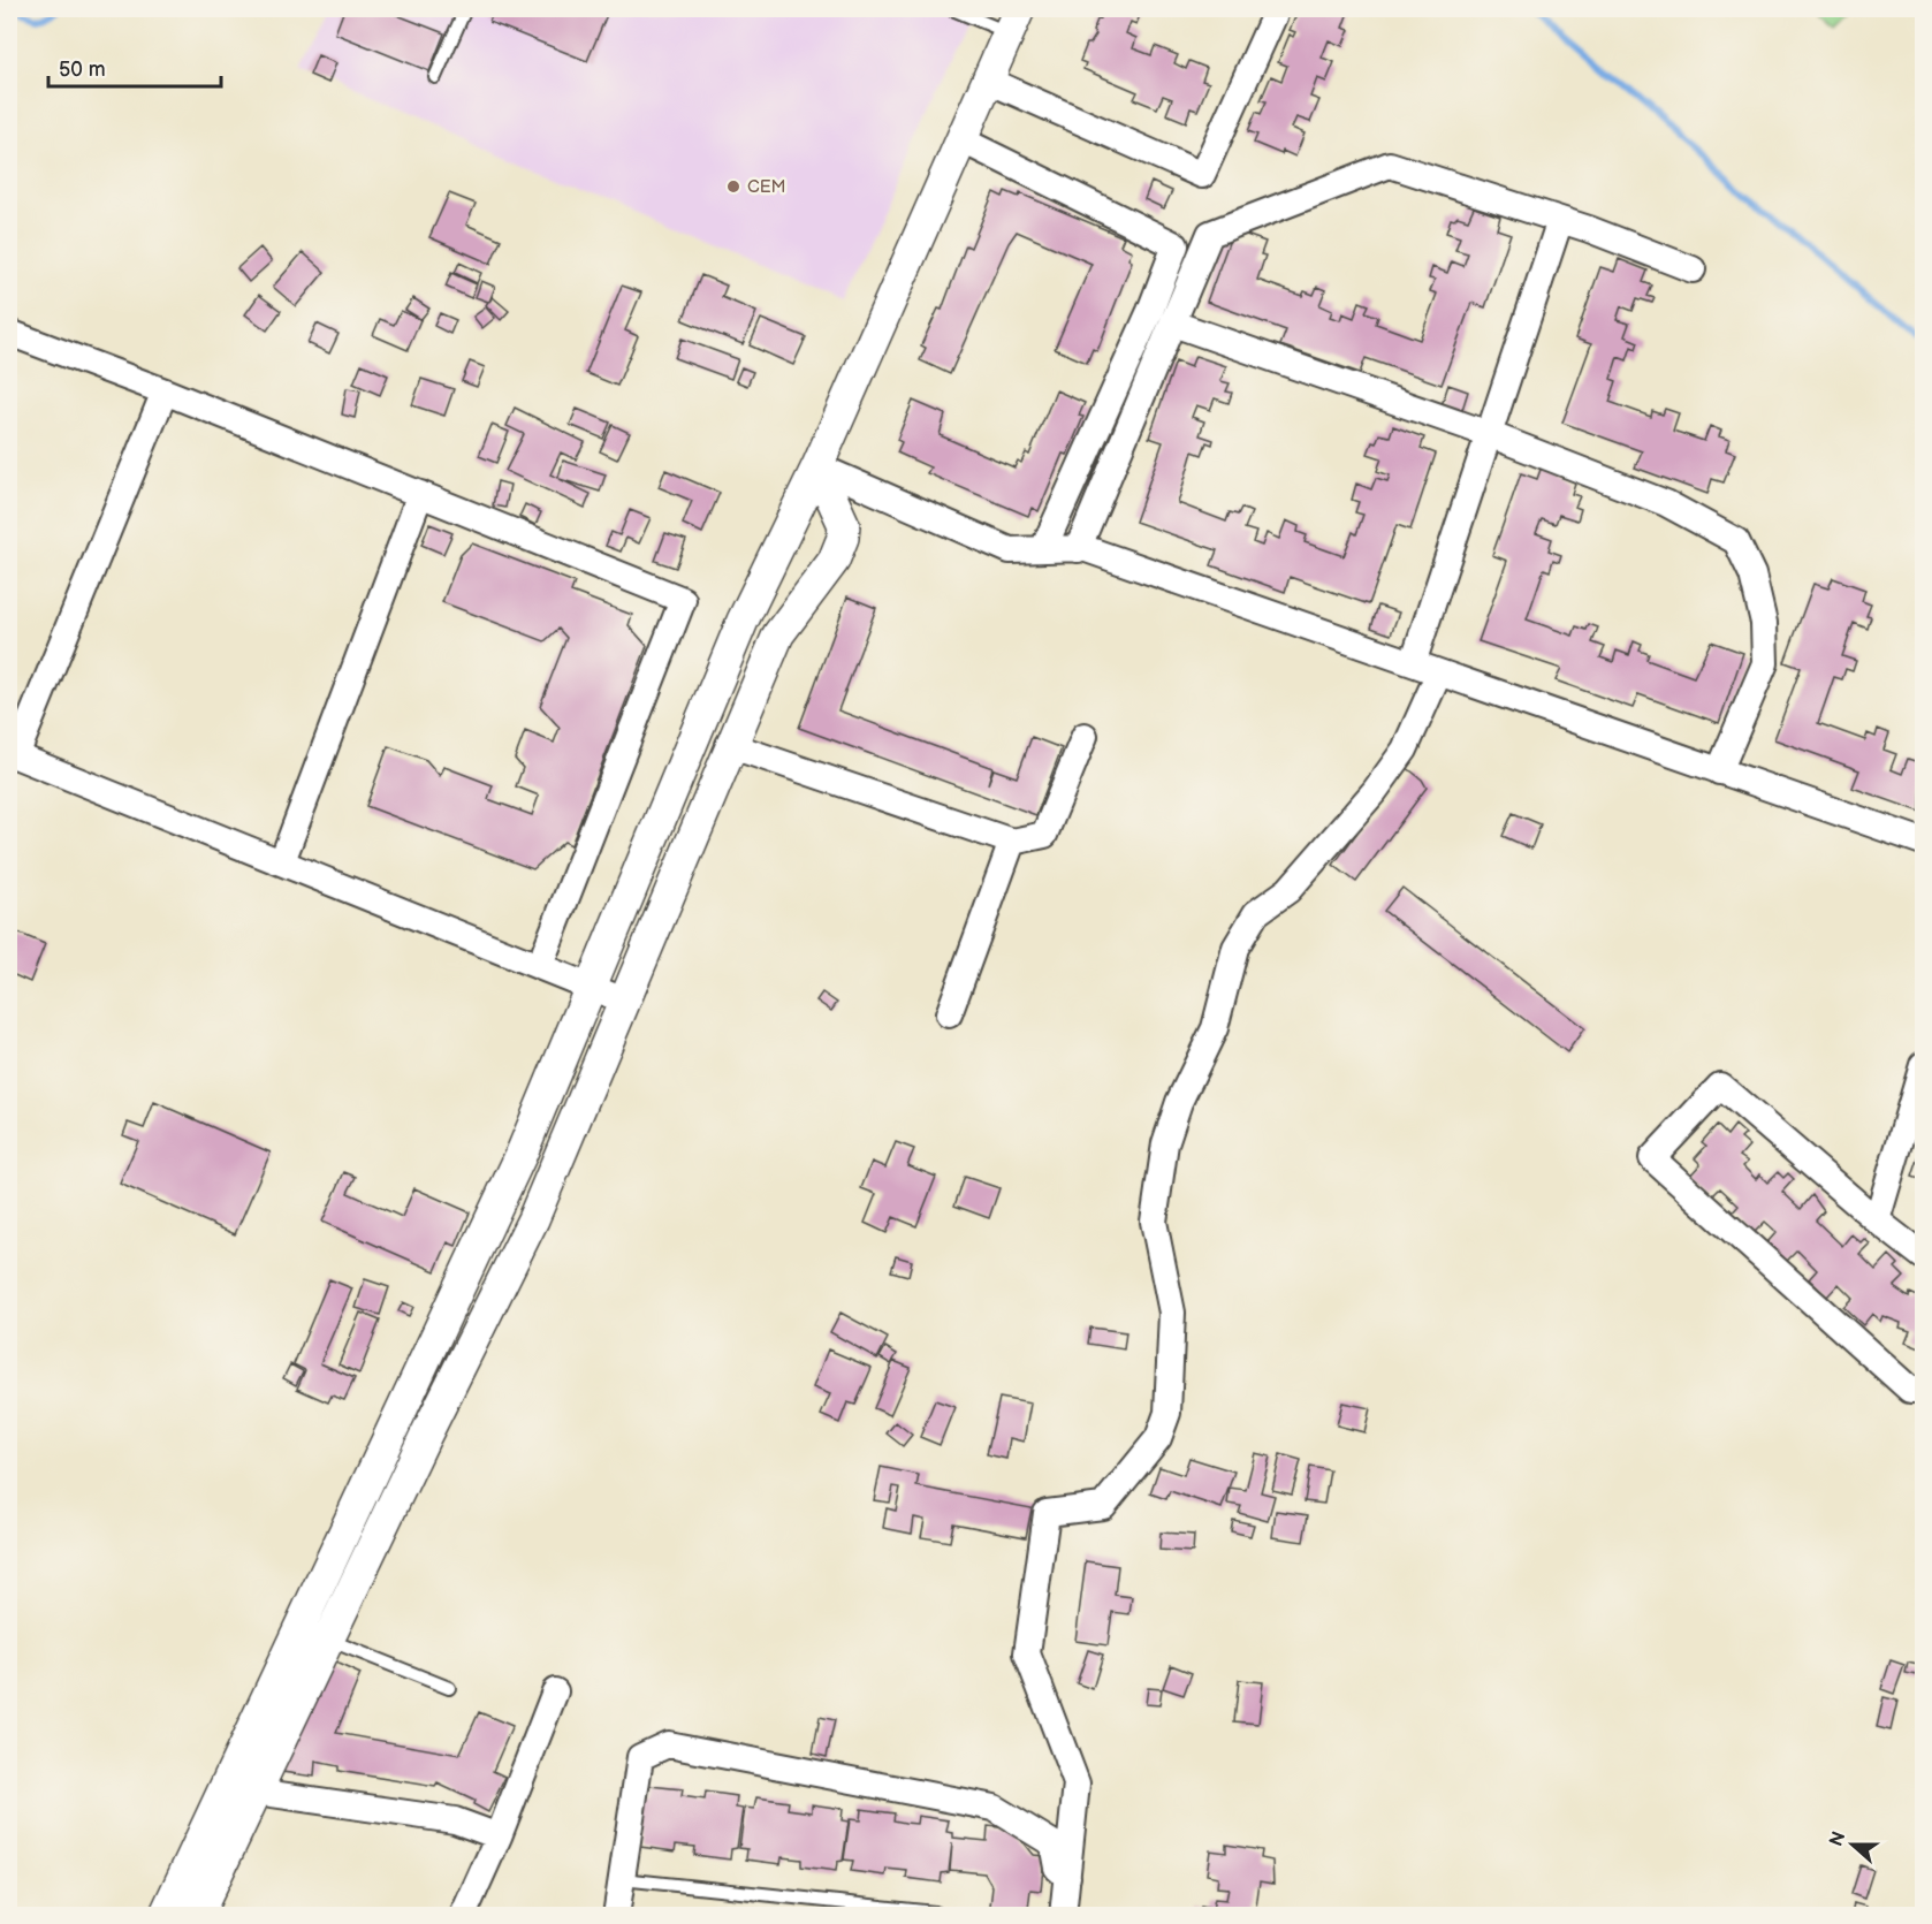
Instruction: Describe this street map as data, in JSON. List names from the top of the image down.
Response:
{
  "places": ["CEM"],
  "scale_bar": "50 m",
  "north": "left"
}
